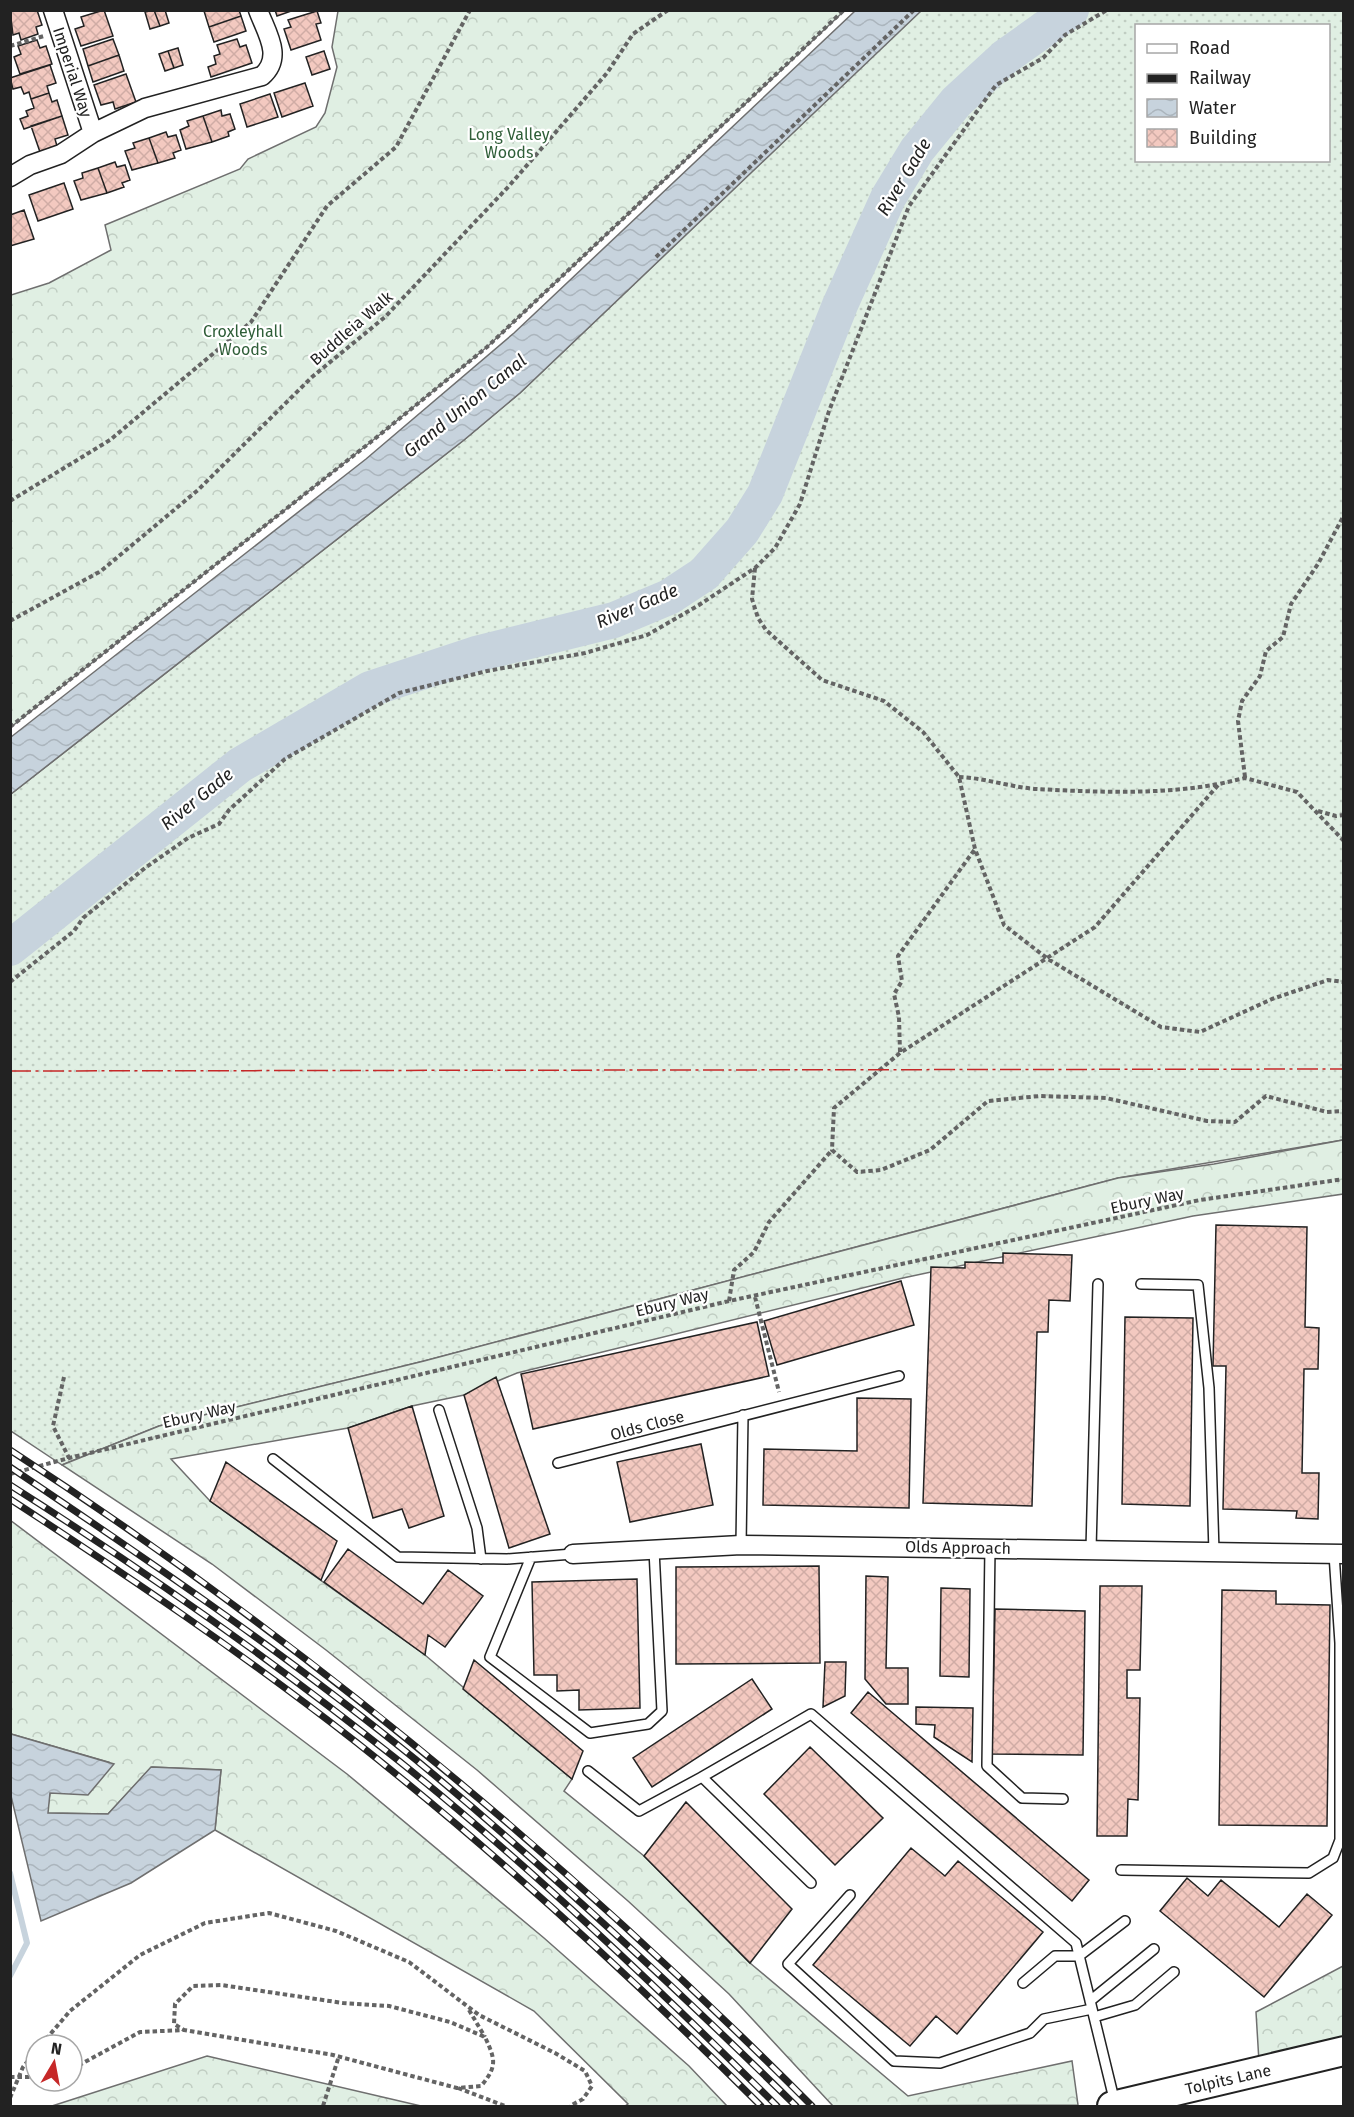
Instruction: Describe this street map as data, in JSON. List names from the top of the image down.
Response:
{
  "streets": {
    "main road": ["Tolpits Lane"],
    "street": ["Imperial Way", "Olds Approach"],
    "lane": ["Olds Close"],
    "path": ["Buddleia Walk", "Ebury Way"]
  },
  "water": ["River Gade", "Grand Union Canal"],
  "parks": ["Long Valley Woods", "Croxleyhall Woods"],
  "legend": [
    "Road",
    "Railway",
    "Water",
    "Building"
  ],
  "north": "top"
}
